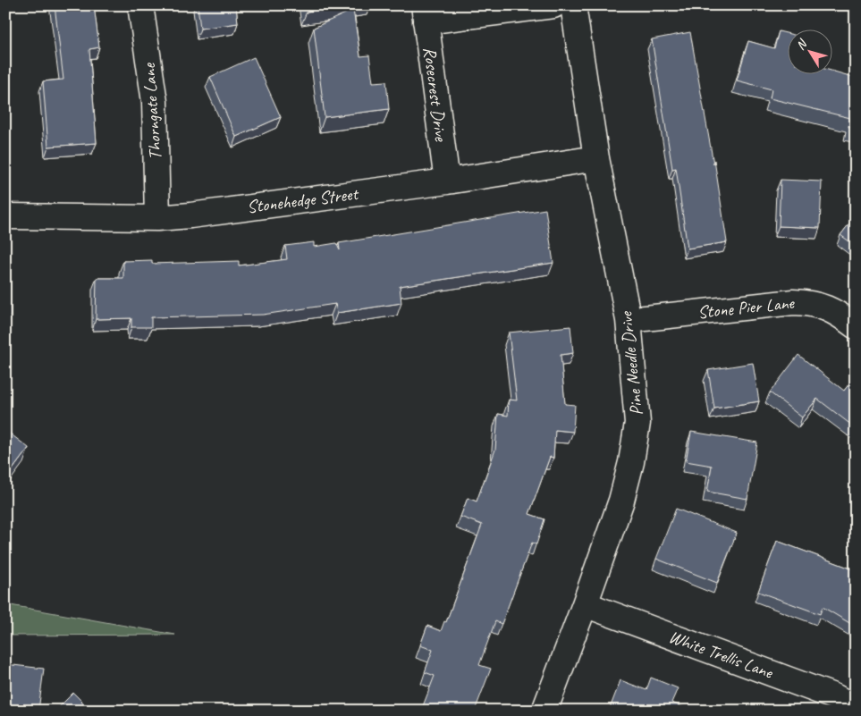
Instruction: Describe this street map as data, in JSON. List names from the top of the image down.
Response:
{
  "streets": {
    "street": [
      "Rosecrest Drive",
      "Thorngate Lane",
      "Stonehedge Street",
      "Stone Pier Lane",
      "Pine Needle Drive",
      "White Trellis Lane"
    ]
  },
  "crossings": [
    ["Rosecrest Drive", "Stonehedge Street"],
    ["Thorngate Lane", "Stonehedge Street"],
    ["Stonehedge Street", "Pine Needle Drive"],
    ["Stone Pier Lane", "Pine Needle Drive"],
    ["Pine Needle Drive", "White Trellis Lane"]
  ],
  "north": "top left"
}
